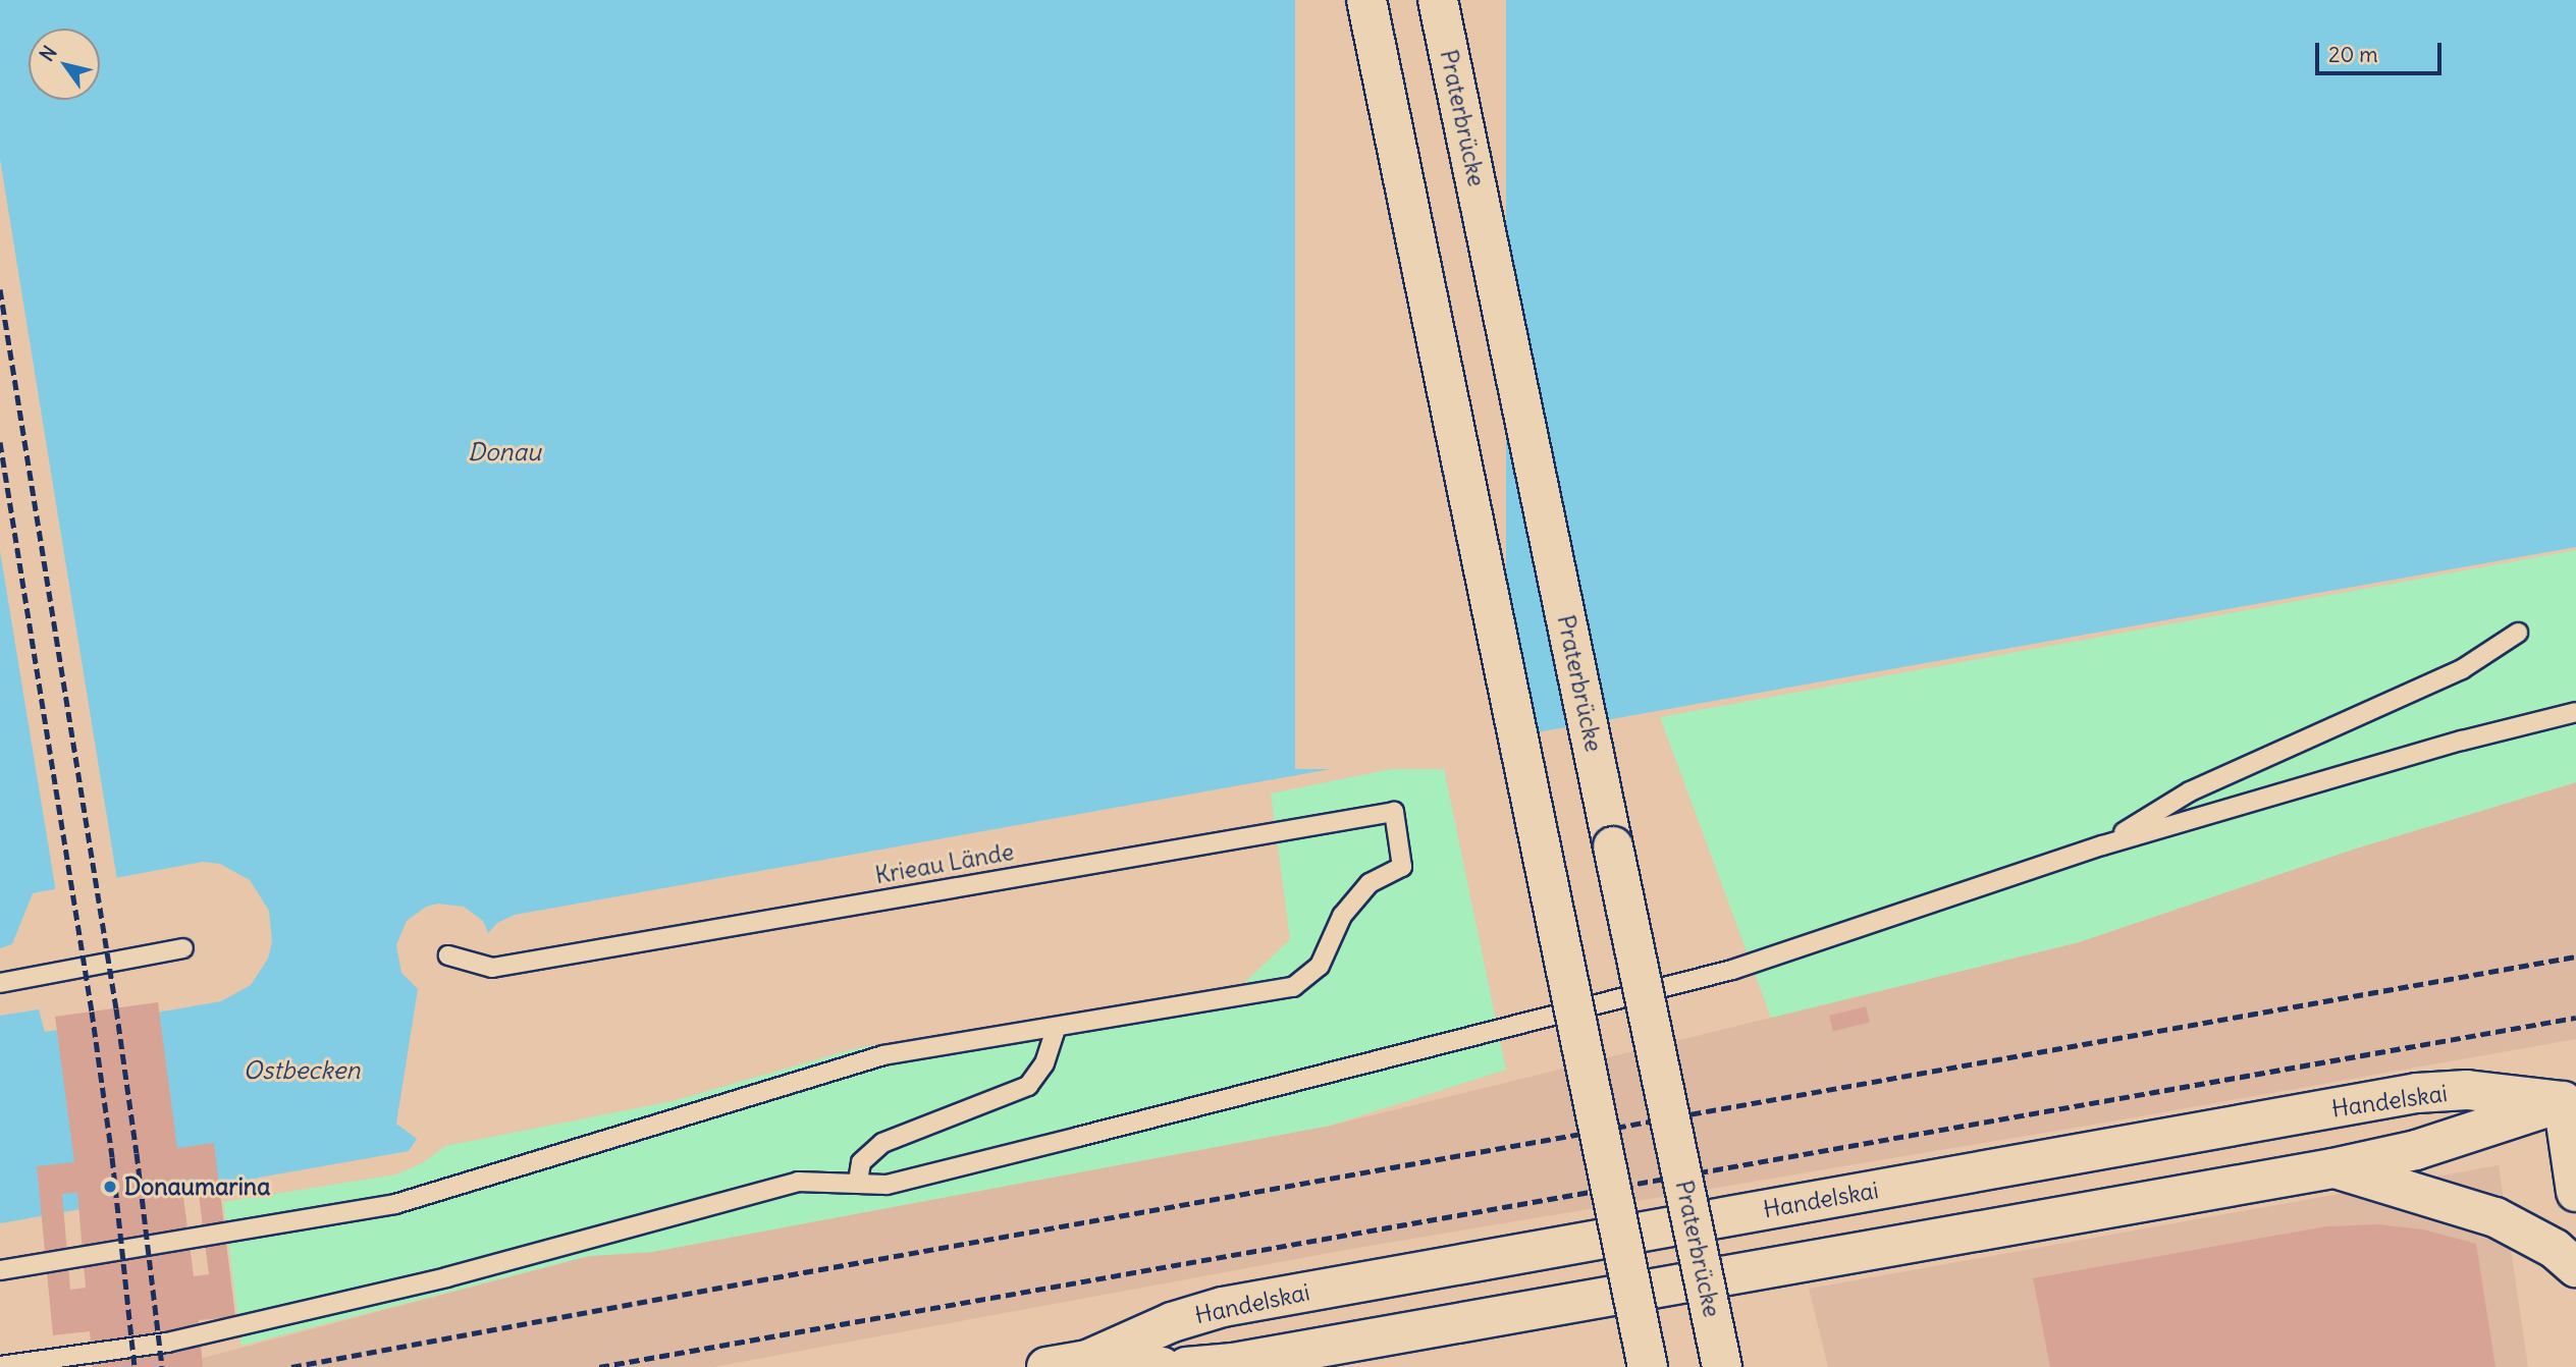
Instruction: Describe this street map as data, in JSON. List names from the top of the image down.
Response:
{
  "streets": {
    "main road": ["Praterbrücke", "Handelskai"],
    "lane": ["Krieau Lände"]
  },
  "water": ["Donau", "Ostbecken"],
  "places": ["Donaumarina"],
  "scale_bar": "20 m",
  "north": "top left"
}
